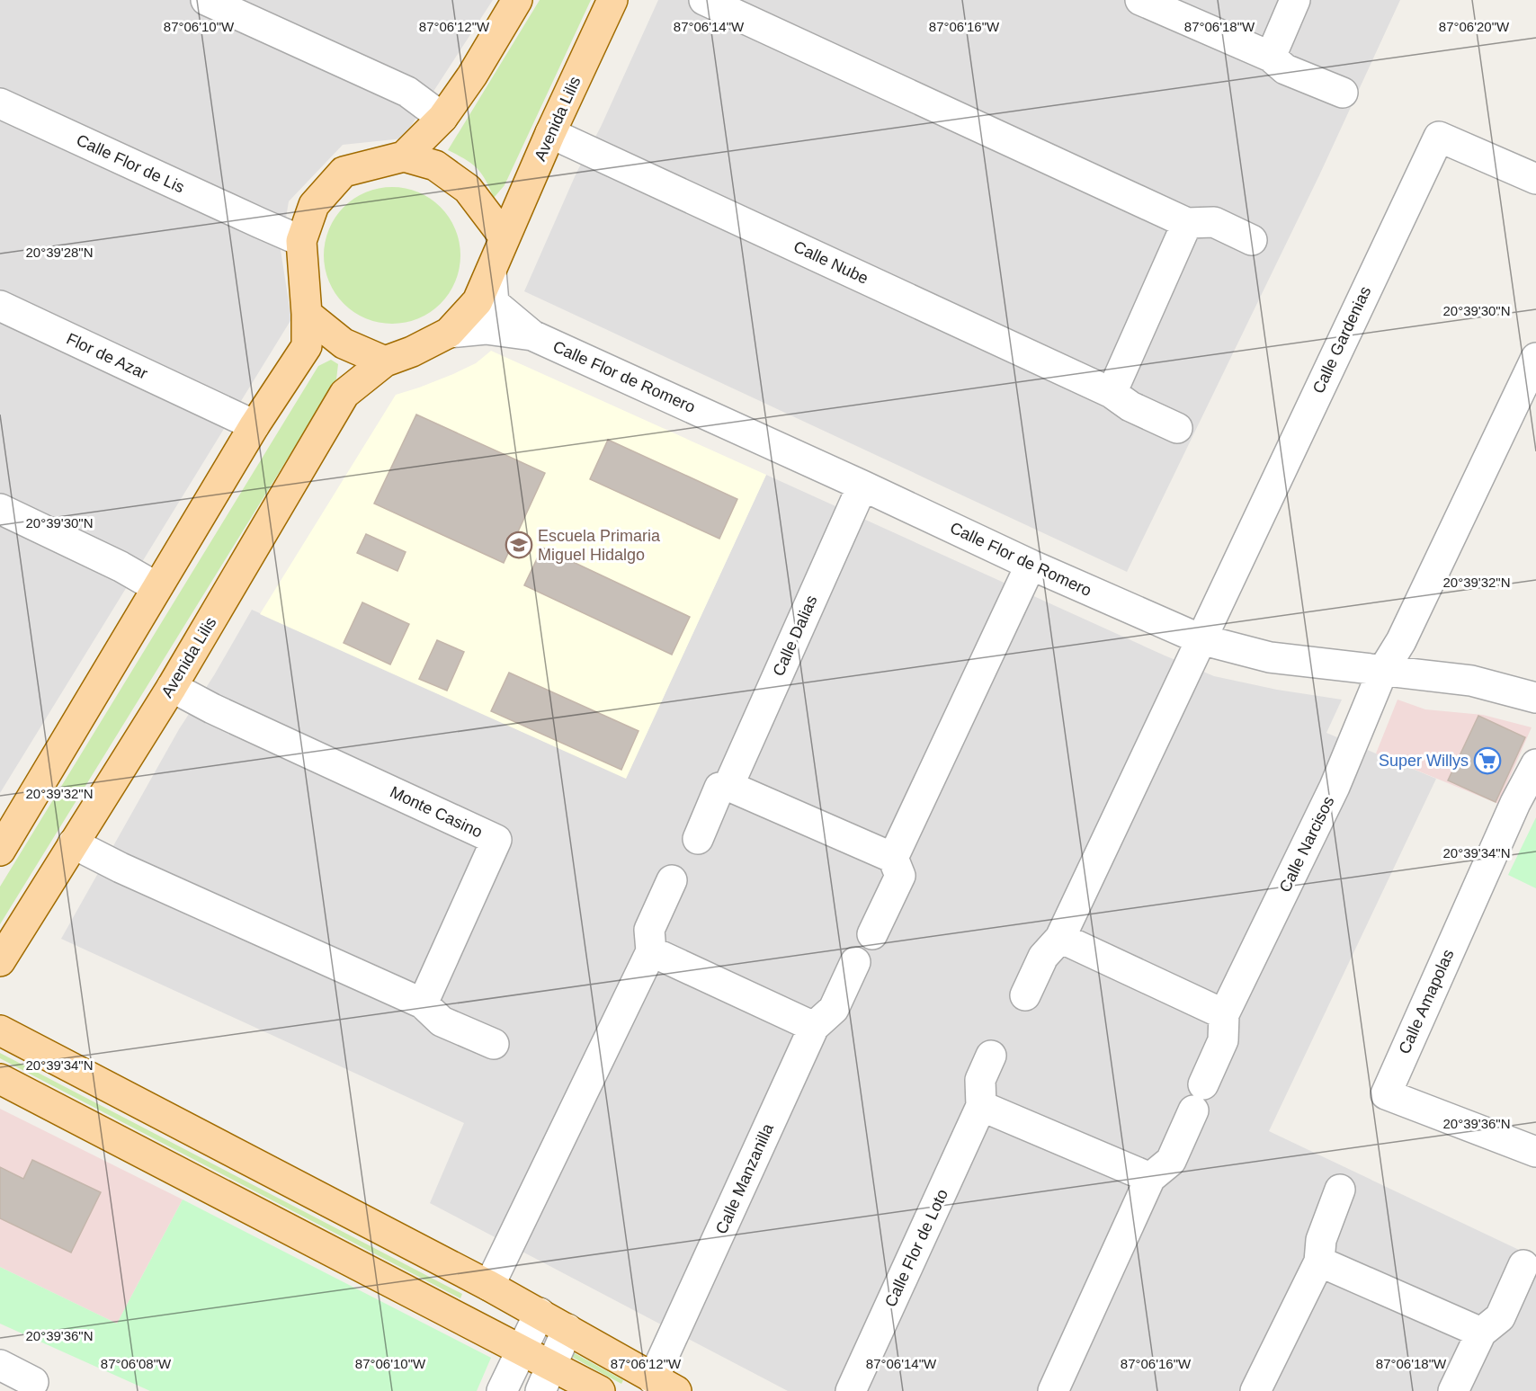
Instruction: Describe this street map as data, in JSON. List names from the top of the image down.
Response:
{
  "streets": {
    "main road": ["Avenida Lilis"],
    "street": [
      "Calle Flor de Lis",
      "Calle Nube",
      "Calle Gardenias",
      "Flor de Azar",
      "Calle Flor de Romero",
      "Calle Dalias",
      "Monte Casino",
      "Calle Narcisos",
      "Calle Amapolas",
      "Calle Manzanilla",
      "Calle Flor de Loto"
    ]
  },
  "crossings": [
    ["Avenida Lilis", "Calle Nube"],
    ["Avenida Lilis", "Calle Flor de Romero"],
    ["Avenida Lilis", "Monte Casino"],
    ["Calle Gardenias", "Calle Flor de Romero"],
    ["Calle Flor de Romero", "Calle Dalias"],
    ["Calle Flor de Romero", "Calle Narcisos"]
  ],
  "places": {
    "school or university": ["Escuela Primaria Miguel Hidalgo"],
    "supermarket": ["Super Willys"]
  },
  "coordinates": [
    "87°06'10\"W",
    "87°06'12\"W",
    "87°06'14\"W",
    "87°06'16\"W",
    "87°06'18\"W",
    "87°06'20\"W",
    "20°39'28\"N",
    "20°39'30\"N",
    "20°39'32\"N",
    "20°39'34\"N",
    "20°39'36\"N",
    "87°06'08\"W"
  ]
}
